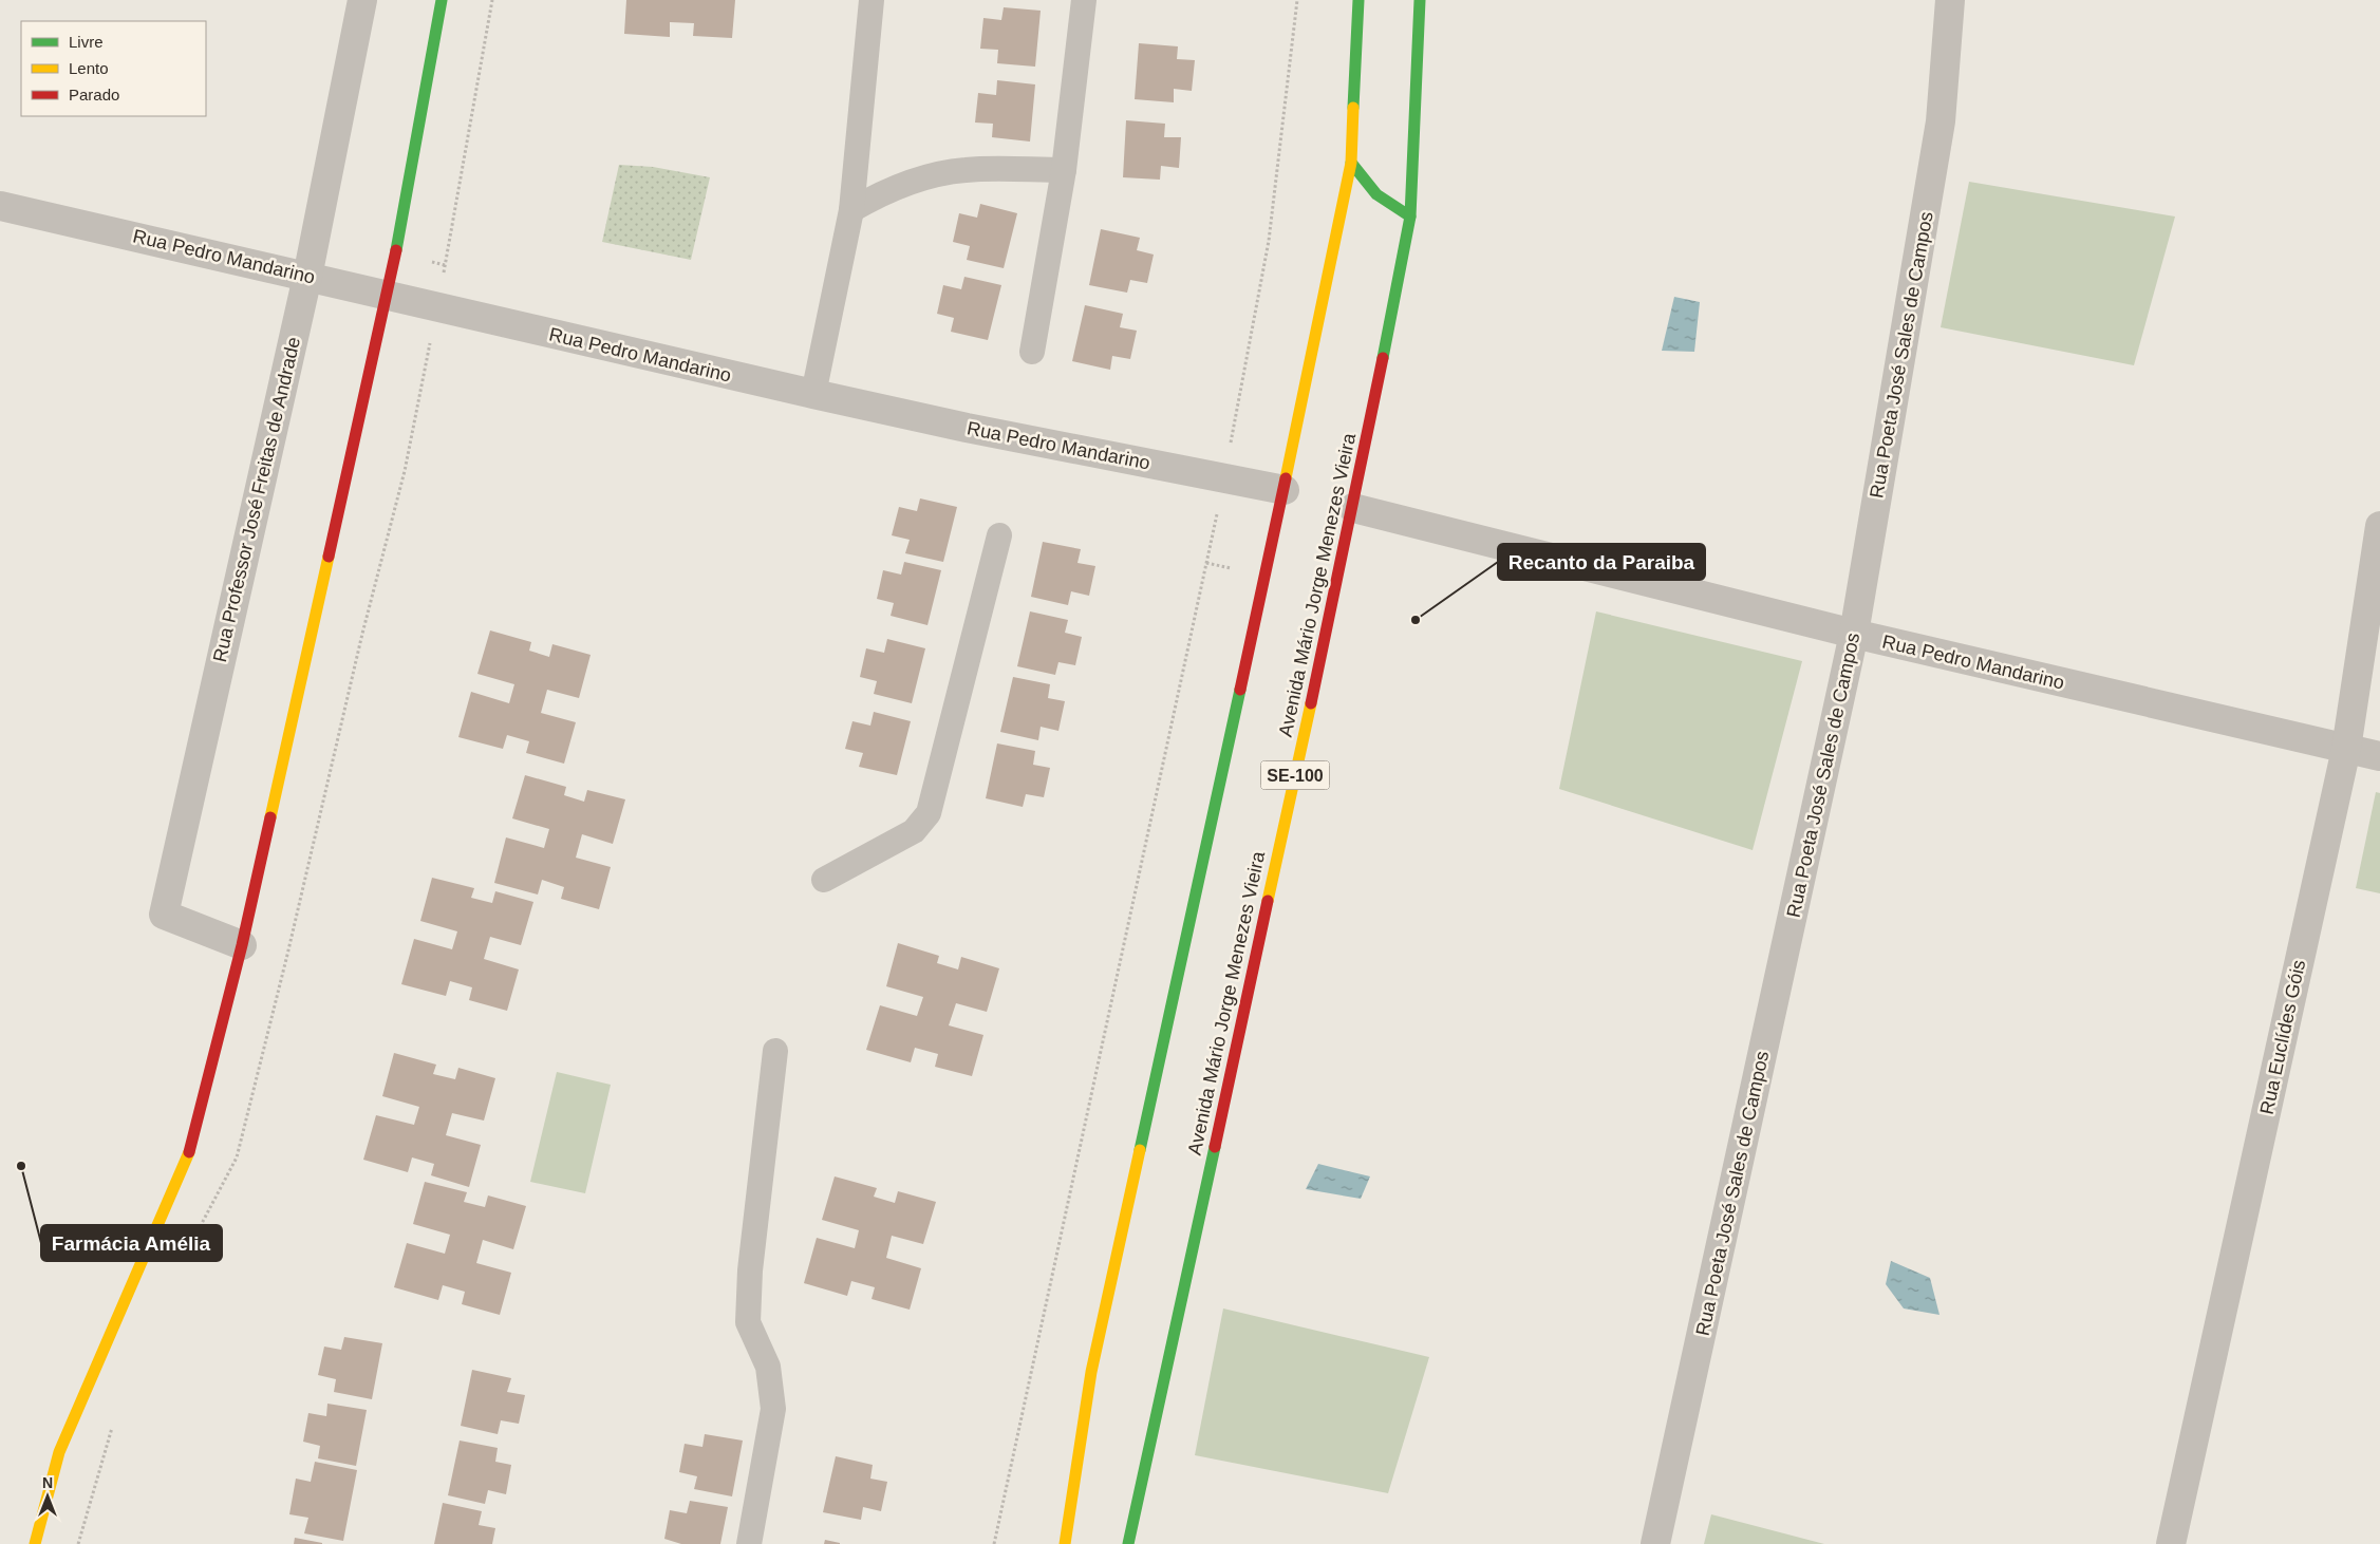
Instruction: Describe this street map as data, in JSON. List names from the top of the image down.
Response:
{
  "streets": {
    "main road": ["Avenida Mário Jorge Menezes Vieira", "SE-100"],
    "street": [
      "Rua Pedro Mandarino",
      "Rua Poeta José Sales de Campos",
      "Rua Professor José Freitas de Andrade",
      "Rua Euclídes Góis"
    ]
  },
  "crossings": [
    ["Rua Pedro Mandarino", "Rua Poeta José Sales de Campos"],
    ["Rua Pedro Mandarino", "Rua Professor José Freitas de Andrade"],
    ["Rua Pedro Mandarino", "Avenida Mário Jorge Menezes Vieira"],
    ["Rua Pedro Mandarino", "Rua Euclídes Góis"]
  ],
  "places": ["Recanto da Paraiba", "Farmácia Amélia"],
  "legend": ["Livre", "Lento", "Parado"],
  "north": "top"
}
